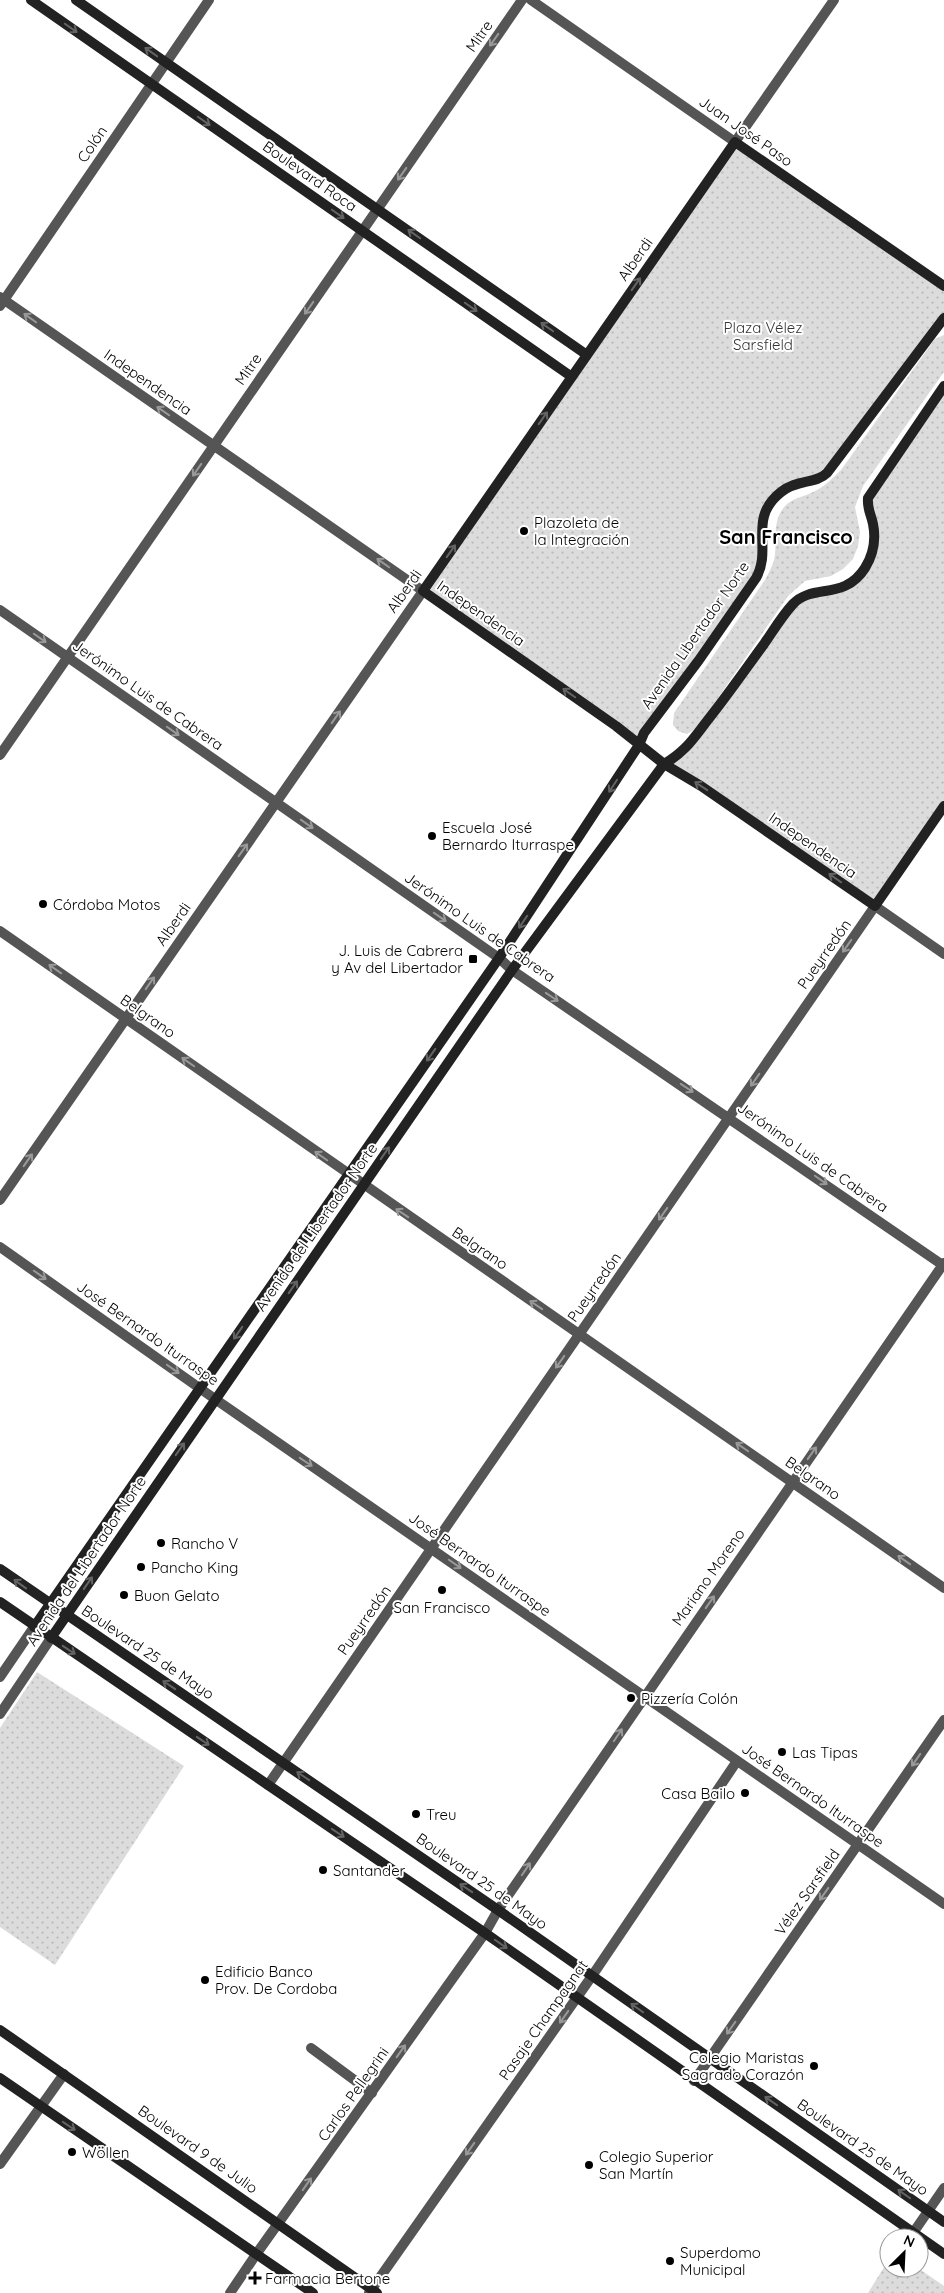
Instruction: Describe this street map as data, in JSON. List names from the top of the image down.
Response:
{
  "streets": {
    "main road": [
      "Juan José Paso",
      "Boulevard Roca",
      "Alberdi",
      "Independencia",
      "Avenida Libertador Norte",
      "Pueyrredón",
      "Avenida del Libertador Norte",
      "Boulevard 25 de Mayo",
      "Boulevard 9 de Julio"
    ],
    "street": [
      "Mitre",
      "Colón",
      "Jerónimo Luis de Cabrera",
      "Belgrano",
      "José Bernardo Iturraspe",
      "Mariano Moreno",
      "Vélez Sarsfield",
      "Pasaje Champagnat",
      "Carlos Pellegrini"
    ]
  },
  "crossings": [
    ["Mitre", "Boulevard Roca"],
    ["Mitre", "Independencia"],
    ["Mitre", "Jerónimo Luis de Cabrera"],
    ["Juan José Paso", "Alberdi"],
    ["Colón", "Boulevard Roca"],
    ["Colón", "Independencia"],
    ["Boulevard Roca", "Alberdi"],
    ["Alberdi", "Independencia"],
    ["Alberdi", "Jerónimo Luis de Cabrera"],
    ["Alberdi", "Belgrano"],
    ["Independencia", "Avenida Libertador Norte"],
    ["Independencia", "Pueyrredón"],
    ["Independencia", "Avenida del Libertador Norte"],
    ["Avenida Libertador Norte", "Avenida del Libertador Norte"],
    ["Jerónimo Luis de Cabrera", "Pueyrredón"],
    ["Jerónimo Luis de Cabrera", "Avenida del Libertador Norte"],
    ["Jerónimo Luis de Cabrera", "Mariano Moreno"],
    ["Pueyrredón", "Belgrano"],
    ["Pueyrredón", "José Bernardo Iturraspe"],
    ["Pueyrredón", "Boulevard 25 de Mayo"],
    ["Belgrano", "Avenida del Libertador Norte"],
    ["Belgrano", "Mariano Moreno"],
    ["Avenida del Libertador Norte", "José Bernardo Iturraspe"],
    ["Avenida del Libertador Norte", "Boulevard 25 de Mayo"],
    ["José Bernardo Iturraspe", "Mariano Moreno"],
    ["José Bernardo Iturraspe", "Vélez Sarsfield"],
    ["José Bernardo Iturraspe", "Pasaje Champagnat"],
    ["Mariano Moreno", "Boulevard 25 de Mayo"],
    ["Mariano Moreno", "Carlos Pellegrini"],
    ["Boulevard 25 de Mayo", "Vélez Sarsfield"],
    ["Boulevard 25 de Mayo", "Pasaje Champagnat"],
    ["Boulevard 25 de Mayo", "Carlos Pellegrini"],
    ["Pasaje Champagnat", "Boulevard 9 de Julio"],
    ["Carlos Pellegrini", "Boulevard 9 de Julio"]
  ],
  "one_way": [
    "Mitre",
    "Alberdi",
    "Independencia",
    "Jerónimo Luis de Cabrera",
    "Pueyrredón",
    "Belgrano",
    "José Bernardo Iturraspe",
    "Mariano Moreno",
    "Vélez Sarsfield",
    "Pasaje Champagnat",
    "Carlos Pellegrini"
  ],
  "districts": ["San Francisco"],
  "parks": ["Plaza Vélez Sarsfield"],
  "places": {
    "other": [
      "Plazoleta de la Integración",
      "Escuela José Bernardo Iturraspe",
      "Córdoba Motos",
      "Rancho V",
      "Pancho King",
      "San Francisco",
      "Buon Gelato",
      "Pizzería Colón",
      "Las Tipas",
      "Casa Bailo",
      "Treu",
      "Santander",
      "Edificio Banco Prov. De Cordoba",
      "Colegio Maristas Sagrado Corazón",
      "Wöllen",
      "Colegio Superior San Martín",
      "Superdomo Municipal"
    ],
    "transit": ["J. Luis de Cabrera y Av del Libertador"],
    "health": ["Farmacia Bertone"]
  },
  "north": "top right"
}
